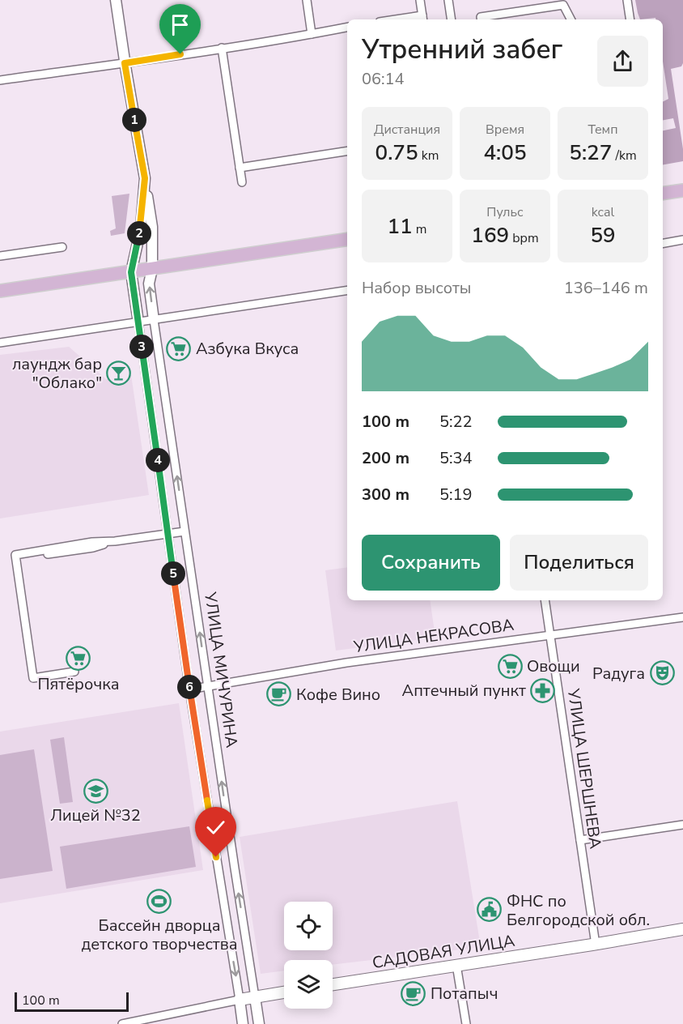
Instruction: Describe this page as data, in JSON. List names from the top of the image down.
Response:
{
  "streets": {
    "main road": ["САДОВАЯ УЛИЦА"],
    "street": ["УЛИЦА НЕКРАСОВА", "УЛИЦА МИЧУРИНА", "УЛИЦА ШЕРШНЕВА"]
  },
  "crossings": [
    ["УЛИЦА НЕКРАСОВА", "УЛИЦА МИЧУРИНА"],
    ["УЛИЦА НЕКРАСОВА", "УЛИЦА ШЕРШНЕВА"],
    ["УЛИЦА ШЕРШНЕВА", "САДОВАЯ УЛИЦА"]
  ],
  "places": {
    "supermarket": ["Азбука Вкуса", "Пятёрочка", "Овощи"],
    "bar": ["лаундж бар \"Облако\""],
    "theatre": ["Радуга"],
    "pharmacy": ["Аптечный пункт"],
    "cafe": ["Кофе Вино", "Потапыч"],
    "school or university": ["Лицей №32"],
    "sports": ["Бассейн дворца детского творчества"],
    "public building": ["ФНС по Белгородской обл."]
  },
  "scale_bar": "100 m",
  "page": {
    "heading": ["Утренний забег", "06:14"],
    "stats": [
      ["Дистанция", "0.75 km"],
      ["Время", "4:05"],
      ["Темп", "5:27 /km"],
      ["11 m"],
      ["Пульс", "169 bpm"],
      ["kcal", "59"]
    ],
    "pins": [
      "1",
      "2",
      "3",
      "4",
      "5",
      "6"
    ],
    "chart": ["Набор высоты", "136–146 m"],
    "list": [
      {
        "name": "100 m",
        "note": "5:22"
      },
      {
        "name": "200 m",
        "note": "5:34"
      },
      {
        "name": "300 m",
        "note": "5:19"
      }
    ],
    "buttons": ["Сохранить", "Поделиться"],
    "scale": "100 m"
  }
}
